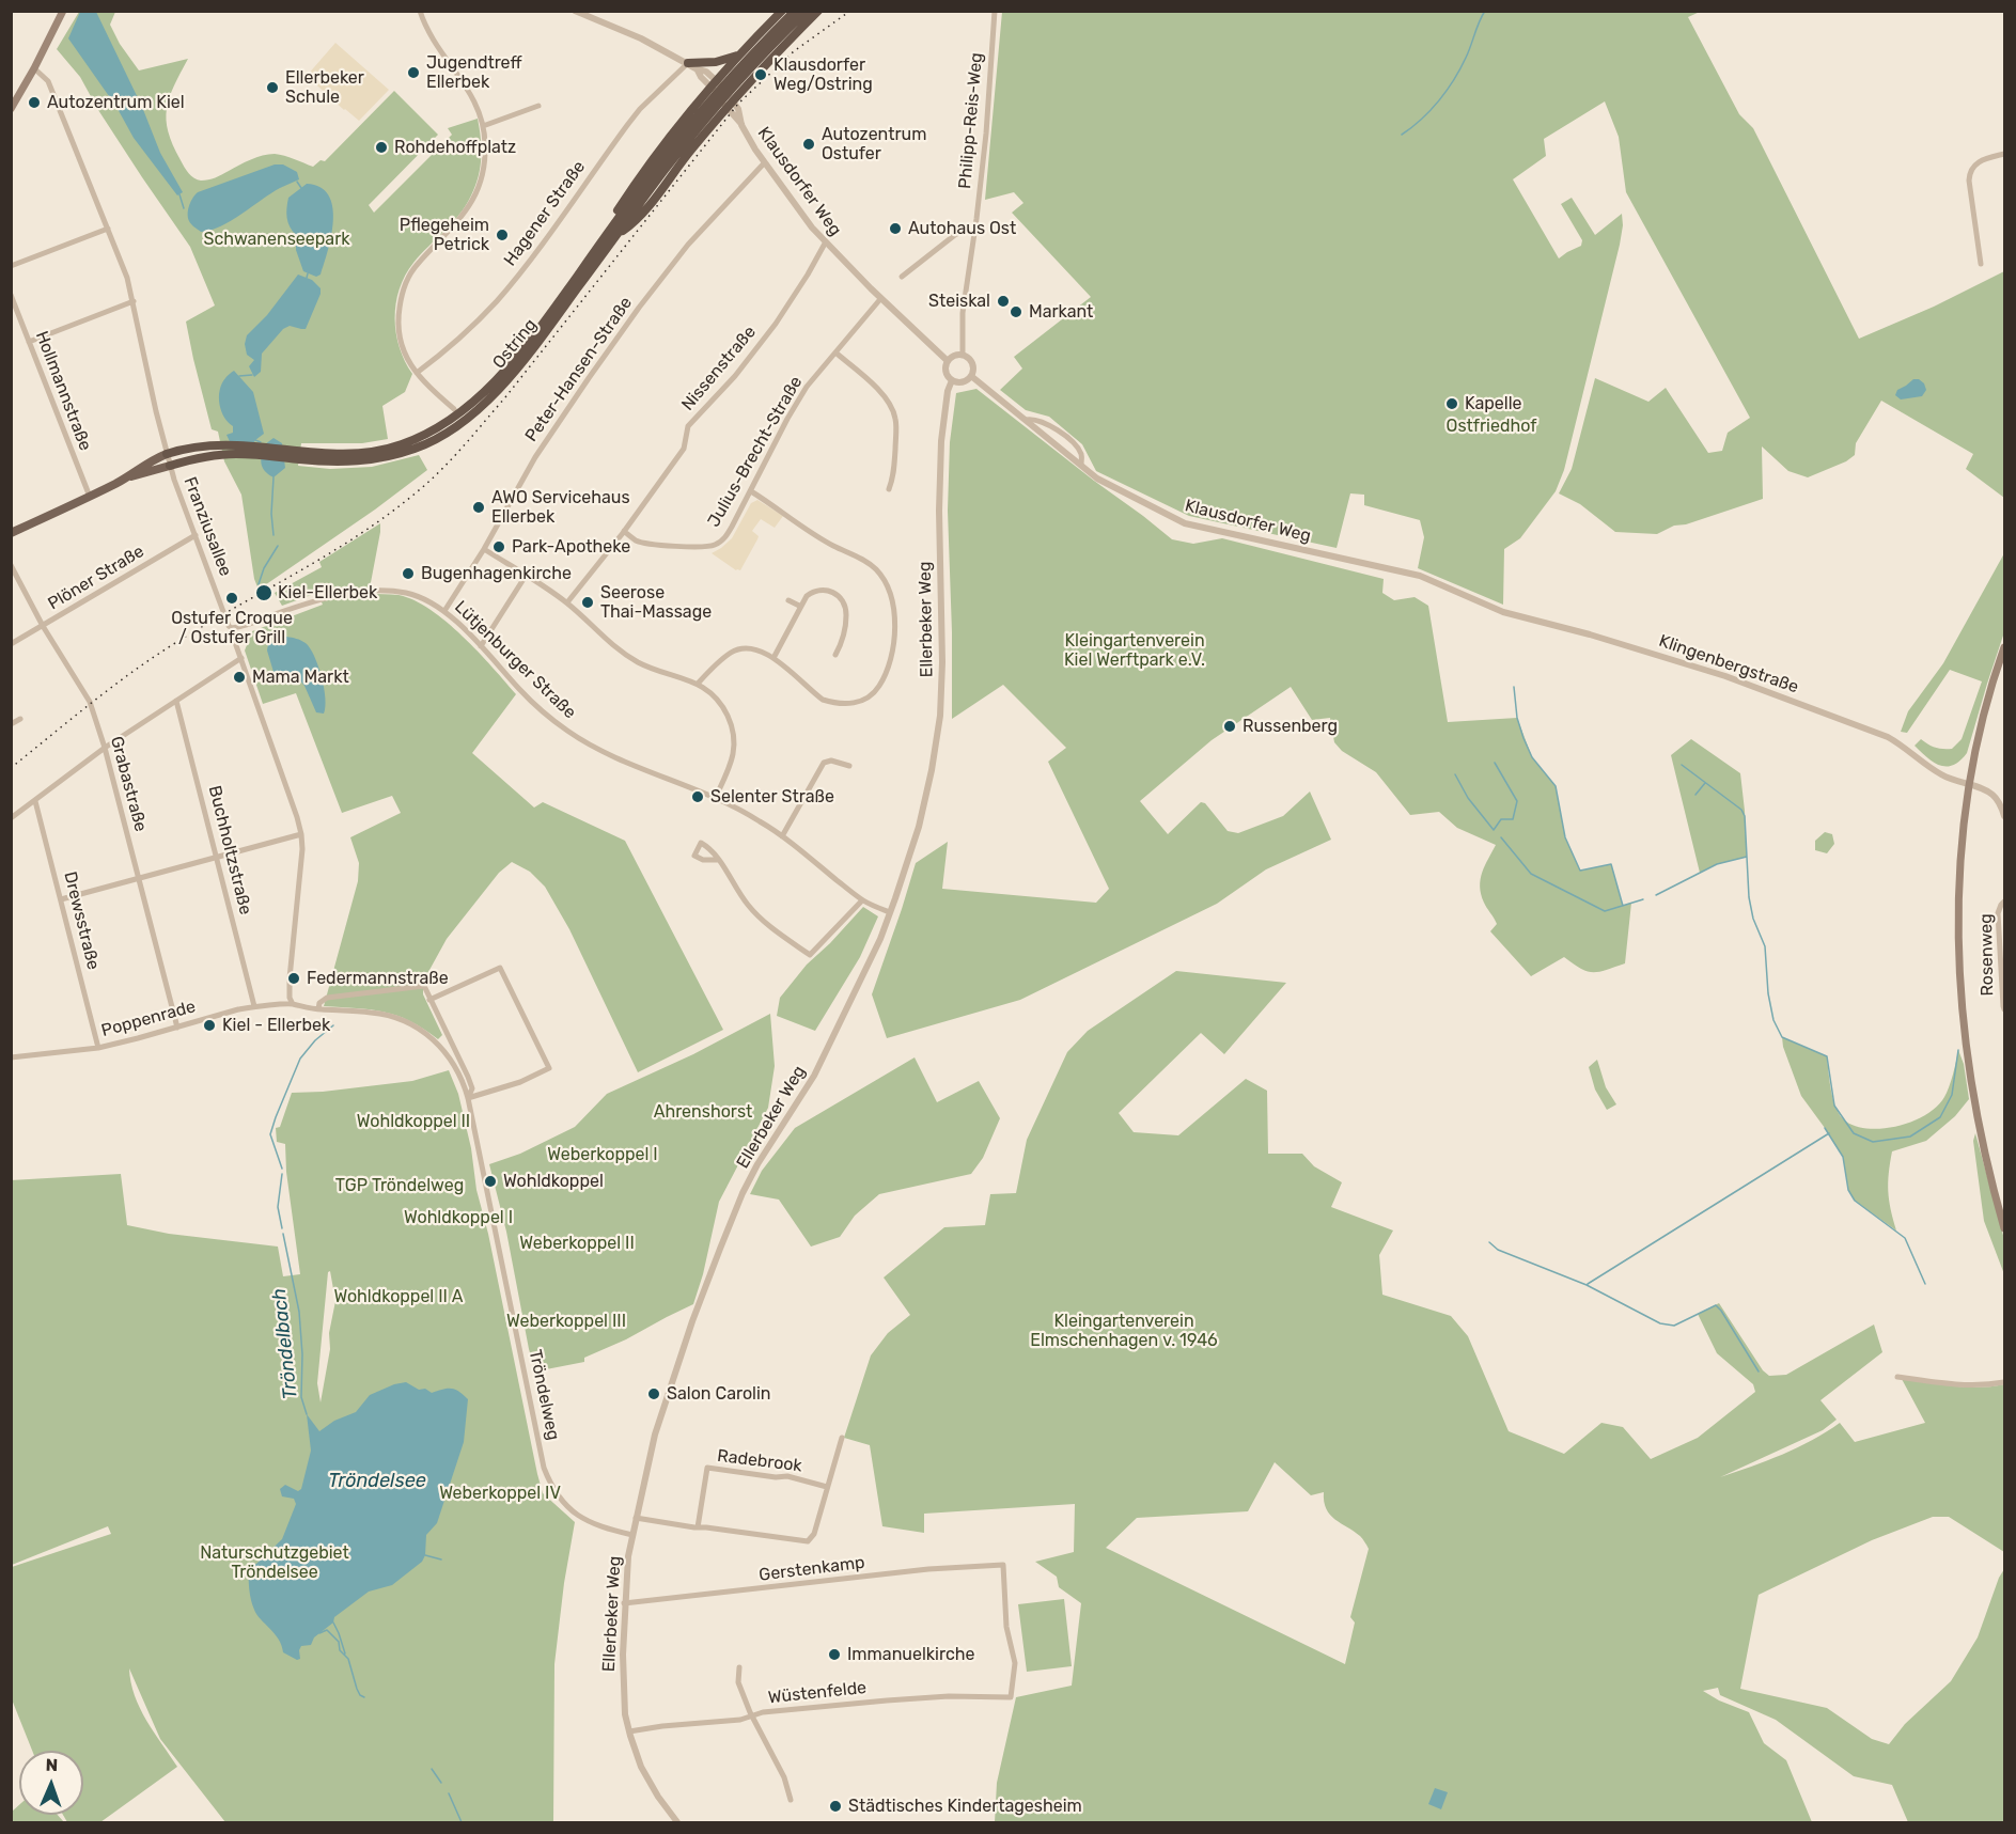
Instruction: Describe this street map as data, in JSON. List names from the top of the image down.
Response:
{
  "streets": {
    "highway": ["Ostring"],
    "street": [
      "Philipp-Reis-Weg",
      "Klausdorfer Weg",
      "Hagener Straße",
      "Nissenstraße",
      "Peter-Hansen-Straße",
      "Hollmannstraße",
      "Julius-Brecht-Straße",
      "Franziusallee",
      "Plöner Straße",
      "Ellerbeker Weg",
      "Lütjenburger Straße",
      "Klingenbergstraße",
      "Grabastraße",
      "Buchholtzstraße",
      "Drewsstraße",
      "Rosenweg",
      "Poppenrade",
      "Tröndelweg",
      "Radebrook",
      "Gerstenkamp",
      "Wüstenfelde"
    ]
  },
  "crossings": [
    ["Philipp-Reis-Weg", "Klausdorfer Weg"],
    ["Philipp-Reis-Weg", "Ellerbeker Weg"],
    ["Klausdorfer Weg", "Hagener Straße"],
    ["Klausdorfer Weg", "Nissenstraße"],
    ["Klausdorfer Weg", "Peter-Hansen-Straße"],
    ["Klausdorfer Weg", "Julius-Brecht-Straße"],
    ["Klausdorfer Weg", "Ellerbeker Weg"],
    ["Klausdorfer Weg", "Klingenbergstraße"],
    ["Ostring", "Hollmannstraße"],
    ["Ostring", "Franziusallee"],
    ["Nissenstraße", "Julius-Brecht-Straße"],
    ["Peter-Hansen-Straße", "Lütjenburger Straße"],
    ["Franziusallee", "Plöner Straße"],
    ["Franziusallee", "Lütjenburger Straße"],
    ["Franziusallee", "Poppenrade"],
    ["Franziusallee", "Tröndelweg"],
    ["Plöner Straße", "Grabastraße"],
    ["Ellerbeker Weg", "Lütjenburger Straße"],
    ["Ellerbeker Weg", "Tröndelweg"],
    ["Ellerbeker Weg", "Gerstenkamp"],
    ["Ellerbeker Weg", "Wüstenfelde"],
    ["Grabastraße", "Poppenrade"],
    ["Buchholtzstraße", "Poppenrade"],
    ["Drewsstraße", "Poppenrade"],
    ["Poppenrade", "Tröndelweg"],
    ["Gerstenkamp", "Wüstenfelde"]
  ],
  "water": ["Tröndelbach", "Tröndelsee"],
  "parks": [
    "Schwanenseepark",
    "Ostfriedhof",
    "Kleingartenverein Kiel Werftpark e.V.",
    "Ahrenshorst",
    "Wohldkoppel II",
    "Weberkoppel I",
    "TGP Tröndelweg",
    "Wohldkoppel I",
    "Weberkoppel II",
    "Wohldkoppel II A",
    "Weberkoppel III",
    "Kleingartenverein Elmschenhagen v. 1946",
    "Weberkoppel IV",
    "Naturschutzgebiet Tröndelsee"
  ],
  "places": [
    "Jugendtreff Ellerbek",
    "Klausdorfer Weg/Ostring",
    "Ellerbeker Schule",
    "Autozentrum Kiel",
    "Autozentrum Ostufer",
    "Rohdehoffplatz",
    "Autohaus Ost",
    "Pflegeheim Petrick",
    "Steiskal",
    "Markant",
    "Kapelle",
    "AWO Servicehaus Ellerbek",
    "Park-Apotheke",
    "Bugenhagenkirche",
    "Kiel-Ellerbek",
    "Ostufer Croque / Ostufer Grill",
    "Seerose Thai-Massage",
    "Mama Markt",
    "Russenberg",
    "Selenter Straße",
    "Federmannstraße",
    "Kiel - Ellerbek",
    "Wohldkoppel",
    "Salon Carolin",
    "Immanuelkirche",
    "Städtisches Kindertagesheim"
  ],
  "north": "top"
}
